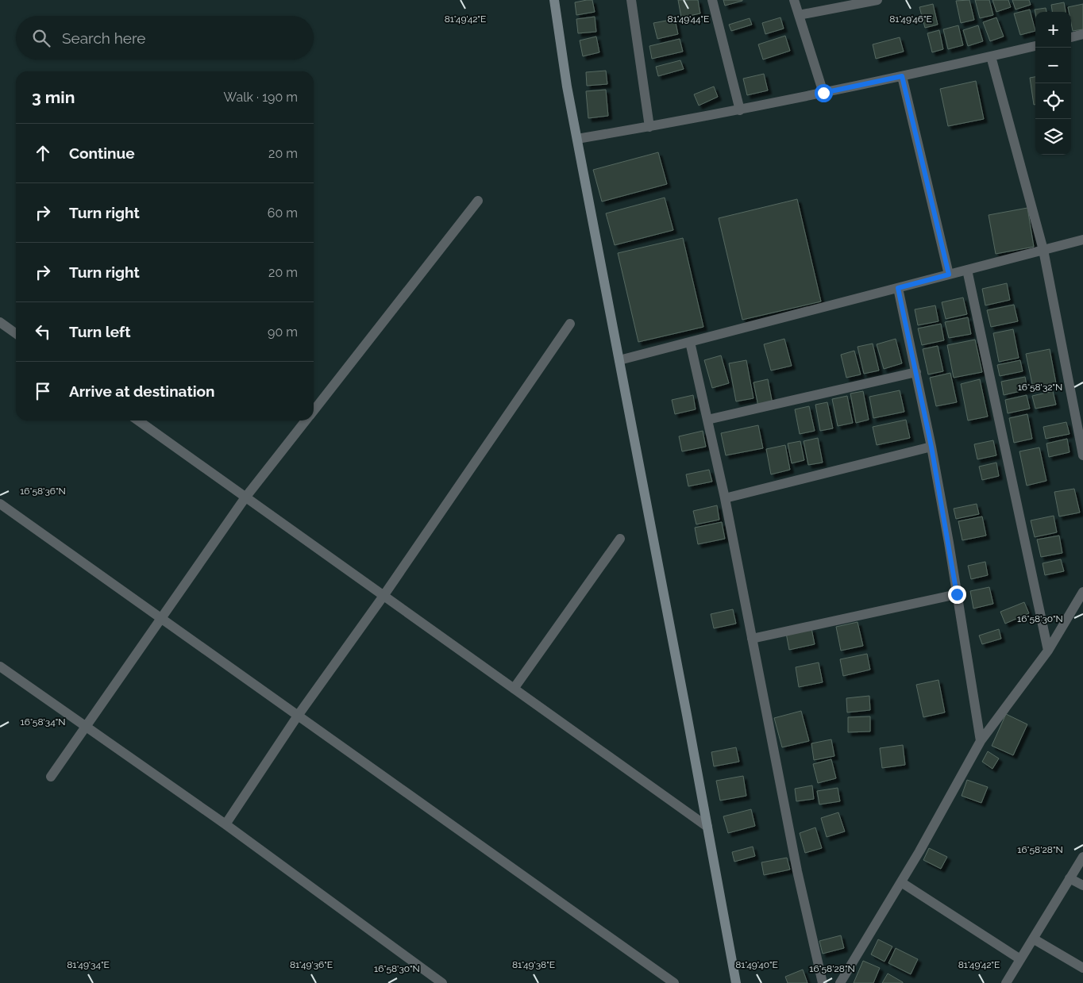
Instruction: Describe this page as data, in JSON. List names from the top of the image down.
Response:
{
  "page": {
    "map_buttons": ["+", "−"],
    "search": "Search here",
    "heading": ["3 min", "Walk · 190 m"],
    "list": [
      ["Continue", "20 m"],
      ["Turn right", "60 m"],
      ["Turn right", "20 m"],
      ["Turn left", "90 m"],
      "Arrive at destination"
    ]
  },
  "coordinates": [
    "81°49'42\"E",
    "81°49'44\"E",
    "81°49'46\"E",
    "16°58'32\"N",
    "16°58'36\"N",
    "16°58'30\"N",
    "16°58'34\"N",
    "16°58'28\"N",
    "81°49'34\"E",
    "81°49'36\"E",
    "81°49'38\"E",
    "81°49'40\"E"
  ]
}
